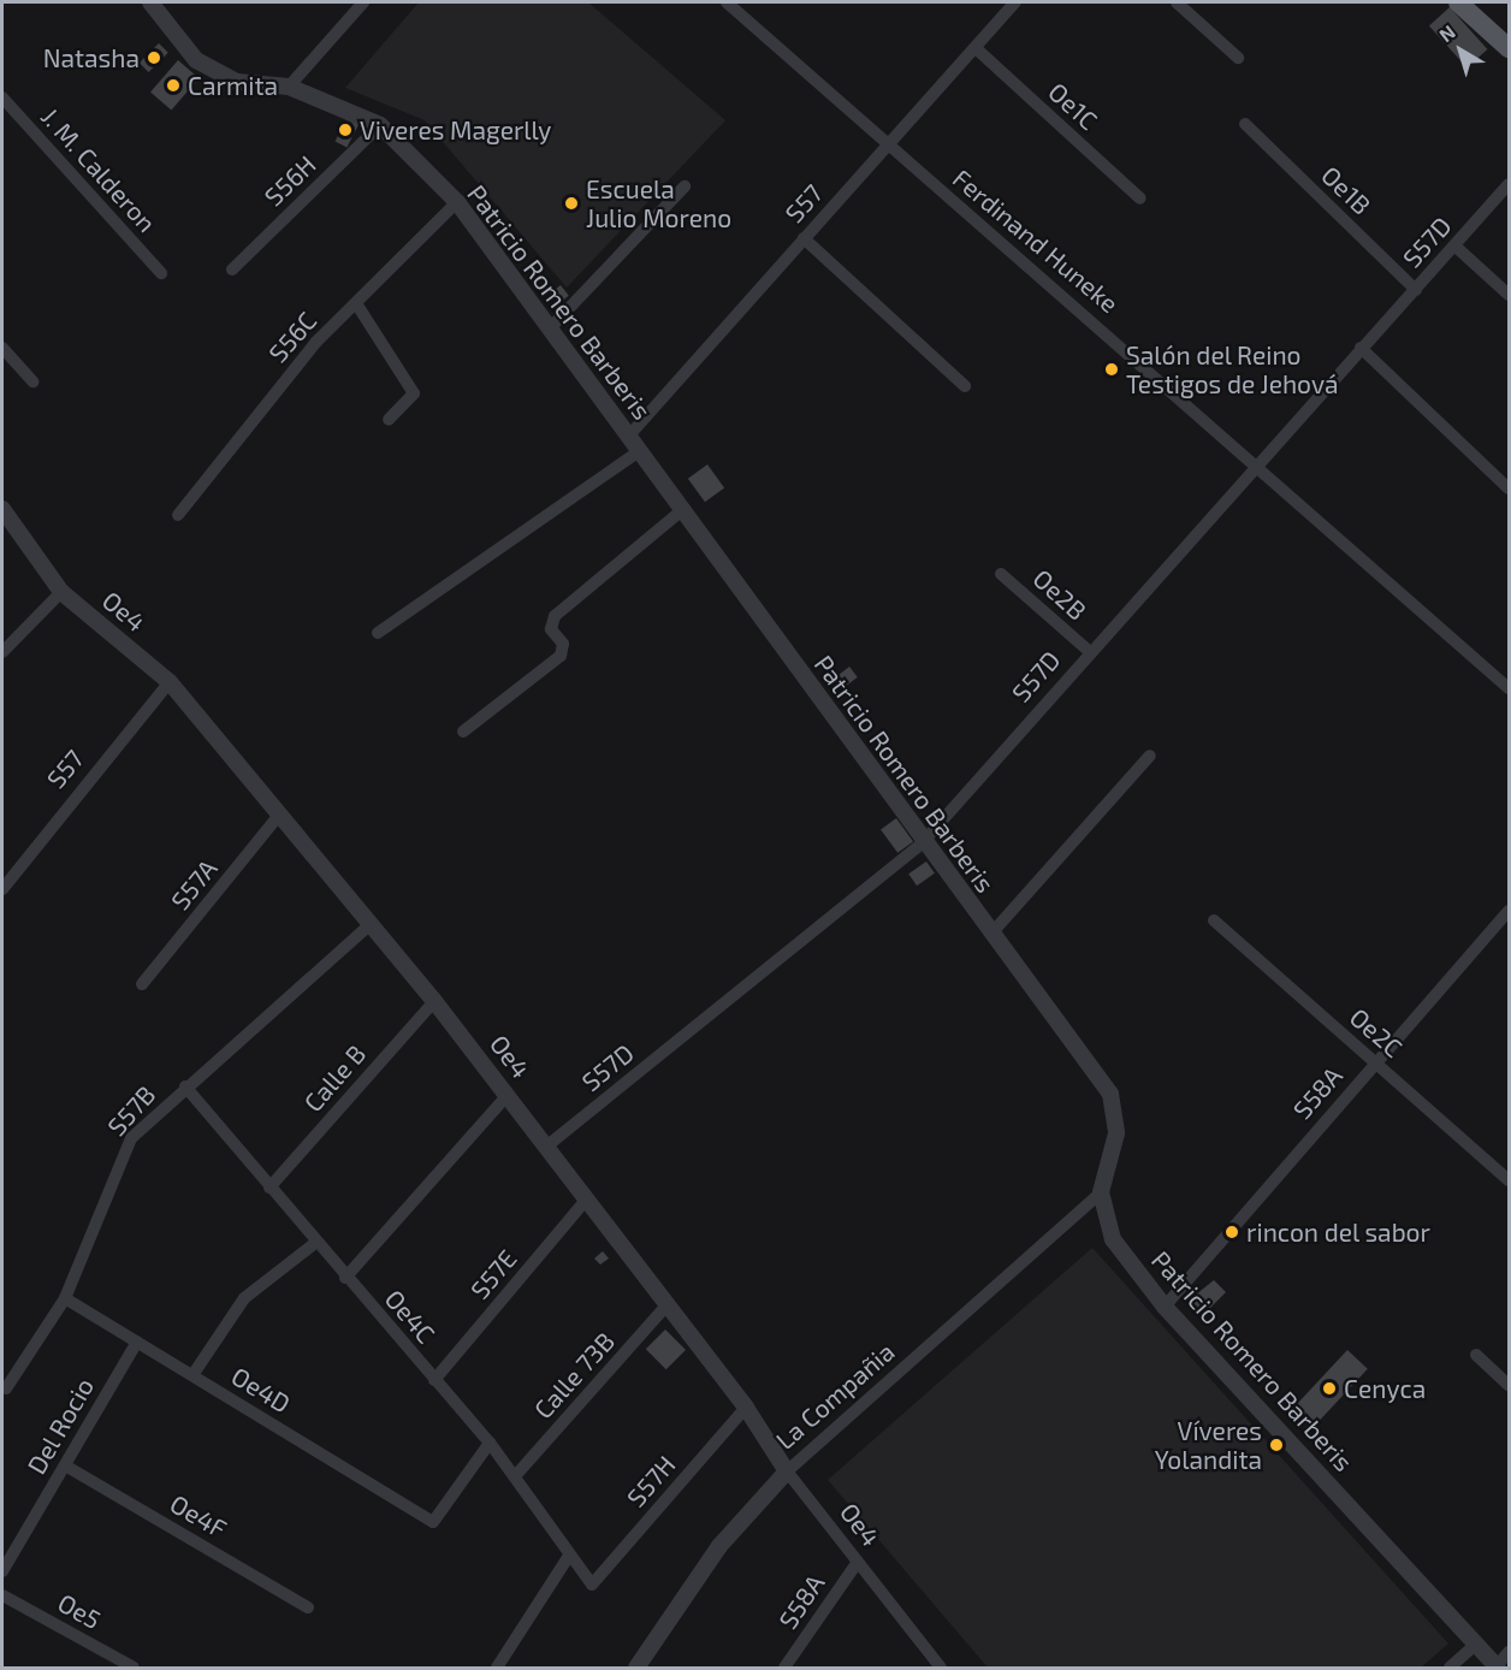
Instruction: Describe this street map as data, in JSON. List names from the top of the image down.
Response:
{
  "streets": {
    "street": [
      "Oe1C",
      "J. M. Calderon",
      "S56H",
      "Oe1B",
      "S57",
      "Ferdinand Huneke",
      "S57D",
      "Patricio Romero Barberis",
      "S56C",
      "Oe2B",
      "Oe4",
      "S57A",
      "Oe2C",
      "Calle B",
      "S58A",
      "S57B",
      "S57E",
      "Oe4C",
      "Calle 73B",
      "Oe4D",
      "La Compañia",
      "Del Rocio",
      "S57H",
      "Oe4F",
      "Oe5"
    ]
  },
  "crossings": [
    ["Oe1C", "S57"],
    ["S56H", "Patricio Romero Barberis"],
    ["Oe1B", "S57D"],
    ["S57", "Ferdinand Huneke"],
    ["S57", "Patricio Romero Barberis"],
    ["S57", "Oe4"],
    ["Ferdinand Huneke", "S57D"],
    ["S57D", "Patricio Romero Barberis"],
    ["S57D", "Oe2B"],
    ["S57D", "Oe4"],
    ["Patricio Romero Barberis", "S56C"],
    ["Patricio Romero Barberis", "S58A"],
    ["Patricio Romero Barberis", "La Compañia"],
    ["Oe4", "S57A"],
    ["Oe4", "Calle B"],
    ["Oe4", "S58A"],
    ["Oe4", "S57B"],
    ["Oe4", "S57E"],
    ["Oe4", "Calle 73B"],
    ["Oe4", "La Compañia"],
    ["Oe4", "S57H"],
    ["Oe2C", "S58A"],
    ["Calle B", "Oe4C"],
    ["S57B", "Oe4C"],
    ["S57B", "Oe4D"],
    ["S57E", "Oe4C"],
    ["Oe4C", "Calle 73B"],
    ["Oe4C", "Oe4D"],
    ["Oe4C", "S57H"],
    ["Oe4D", "Del Rocio"],
    ["Del Rocio", "Oe4F"]
  ],
  "places": [
    "Natasha",
    "Carmita",
    "Viveres Magerlly",
    "Escuela Julio Moreno",
    "Salón del Reino Testigos de Jehová",
    "rincon del sabor",
    "Cenyca",
    "Víveres Yolandita"
  ],
  "north": "top left"
}
